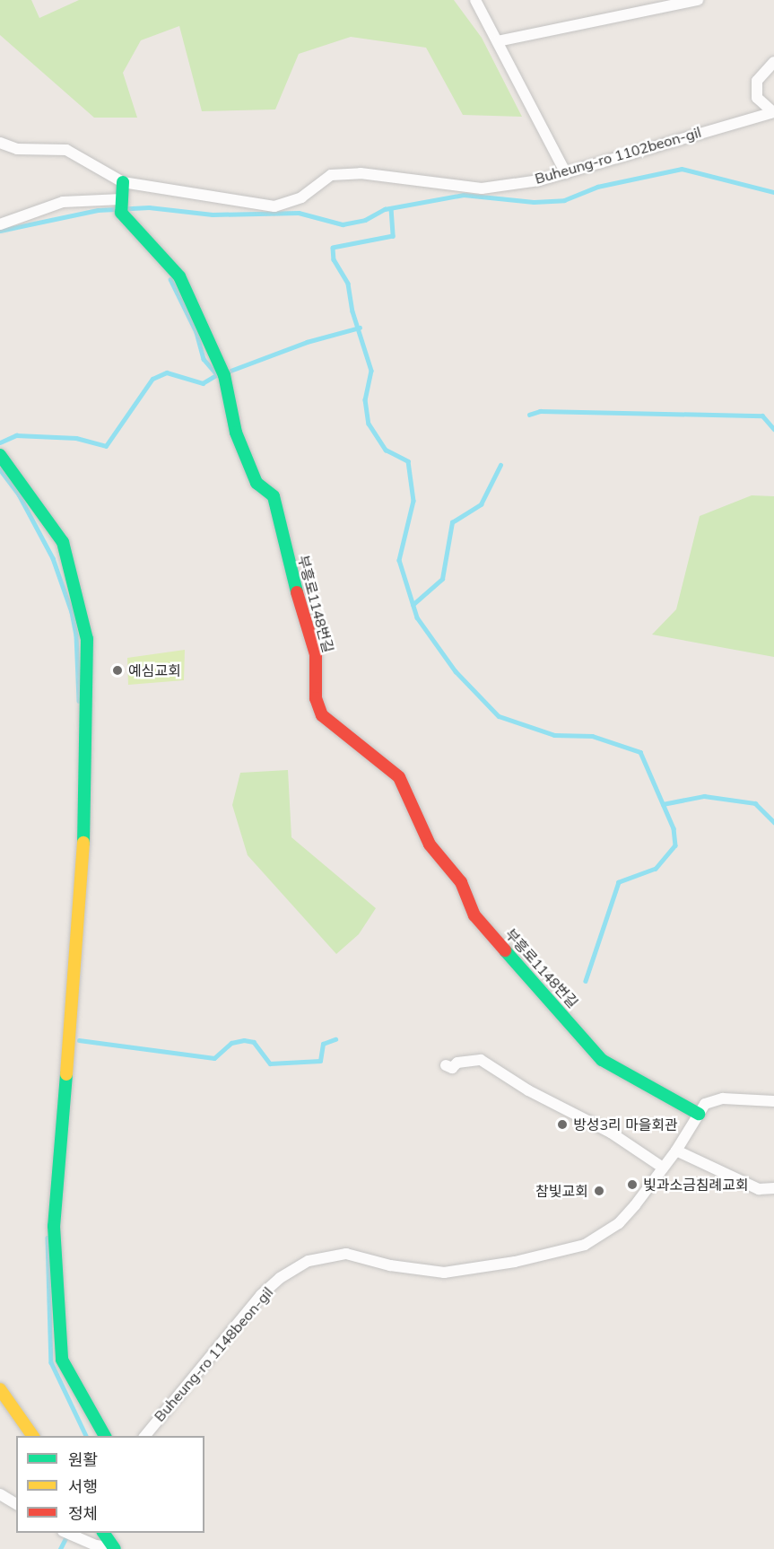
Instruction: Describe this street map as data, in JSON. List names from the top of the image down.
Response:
{
  "streets": {
    "street": ["Buheung-ro 1102beon-gil", "부흥로1148번길", "Buheung-ro 1148beon-gil"]
  },
  "crossings": [
    ["부흥로1148번길", "Buheung-ro 1148beon-gil"]
  ],
  "places": [
    "예심교회",
    "방성3리 마을회관",
    "빛과소금침례교회",
    "참빛교회"
  ],
  "legend": ["원활", "서행", "정체"]
}
